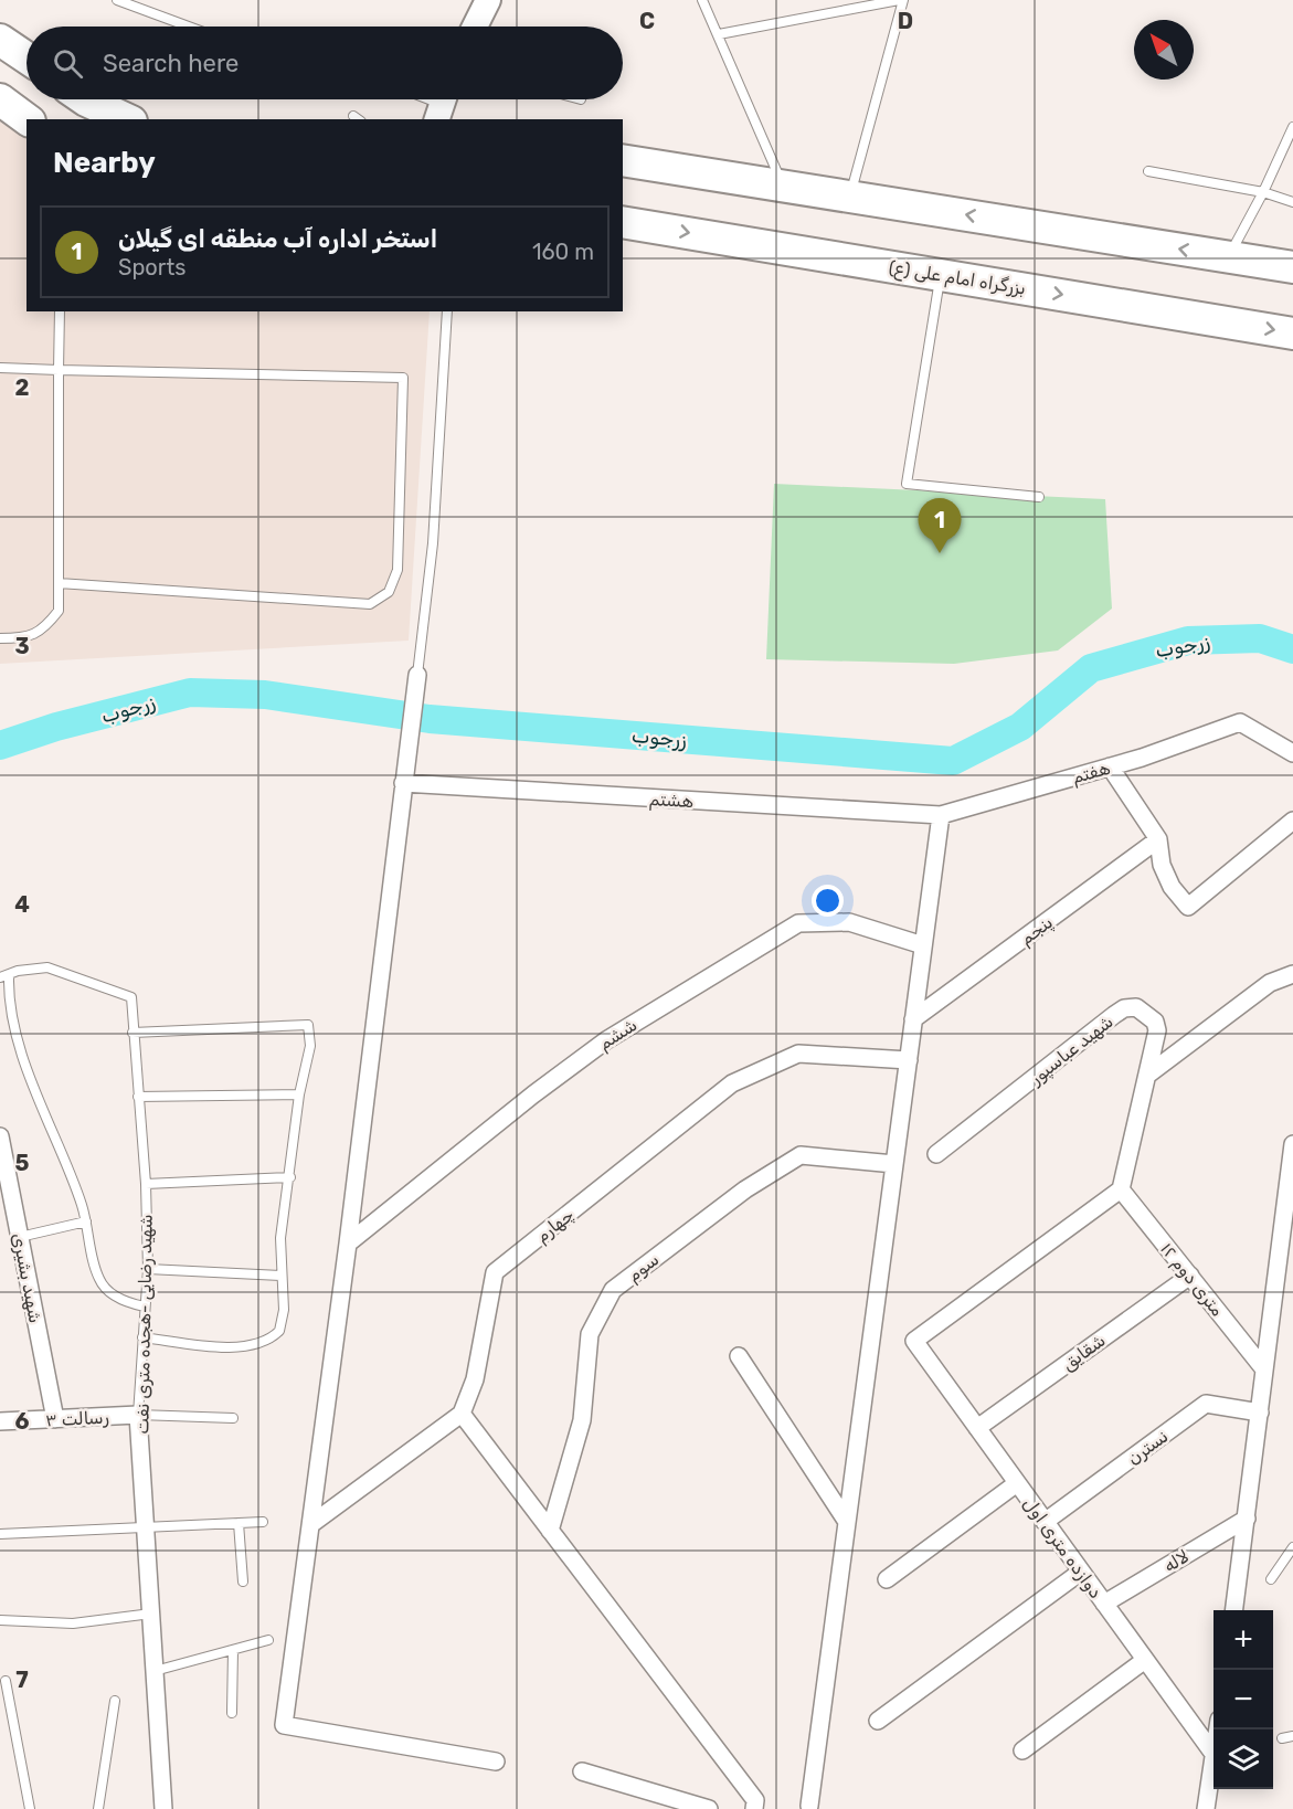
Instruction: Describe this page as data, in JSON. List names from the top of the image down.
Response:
{
  "streets": {
    "highway": ["بزرگراه امام علی (ع)"],
    "street": [
      "هفتم",
      "هشتم",
      "پنجم",
      "ششم",
      "شهید عباسپور",
      "چهارم",
      "سوم",
      "شهید بشیری",
      "۱۲ متری دوم",
      "شهید رضایی -هجده متری نفت",
      "شقایق",
      "رسالت ۳",
      "نسترن",
      "دوازده متری اول",
      "لاله"
    ]
  },
  "crossings": [
    ["هفتم", "هشتم"],
    ["شهید بشیری", "رسالت ۳"],
    ["۱۲ متری دوم", "شقایق"],
    ["۱۲ متری دوم", "دوازده متری اول"],
    ["شهید رضایی -هجده متری نفت", "رسالت ۳"],
    ["شقایق", "دوازده متری اول"],
    ["نسترن", "دوازده متری اول"],
    ["دوازده متری اول", "لاله"]
  ],
  "water": ["زرجوب"],
  "north": "top left",
  "page": {
    "search": "Search here",
    "heading": "Nearby",
    "list": [
      {
        "mark": "1",
        "name": "استخر اداره آب منطقه ای گیلان",
        "note": "Sports",
        "value": "160 m"
      }
    ],
    "pins": "1",
    "map_buttons": ["+", "−"]
  },
  "grid": {
    "columns": ["C", "D"],
    "rows": [
      "2",
      "3",
      "4",
      "5",
      "6",
      "7"
    ]
  }
}
